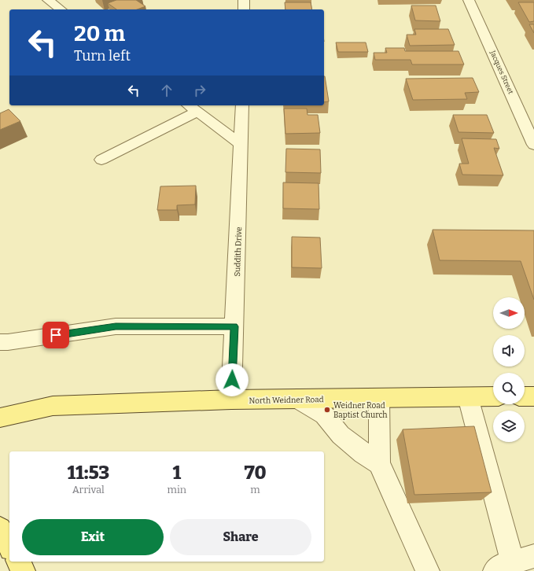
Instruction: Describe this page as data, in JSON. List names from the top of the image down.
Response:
{
  "streets": {
    "main road": ["North Weidner Road"],
    "street": ["Jacques Street", "Suddith Drive"]
  },
  "crossings": [
    ["Suddith Drive", "North Weidner Road"]
  ],
  "places": ["Weidner Road Baptist Church"],
  "north": "right",
  "page": {
    "turn": ["20 m", "Turn left"],
    "eta": [
      "11:53",
      "Arrival",
      "1",
      "min",
      "70",
      "m"
    ],
    "buttons": ["Exit", "Share"]
  }
}
